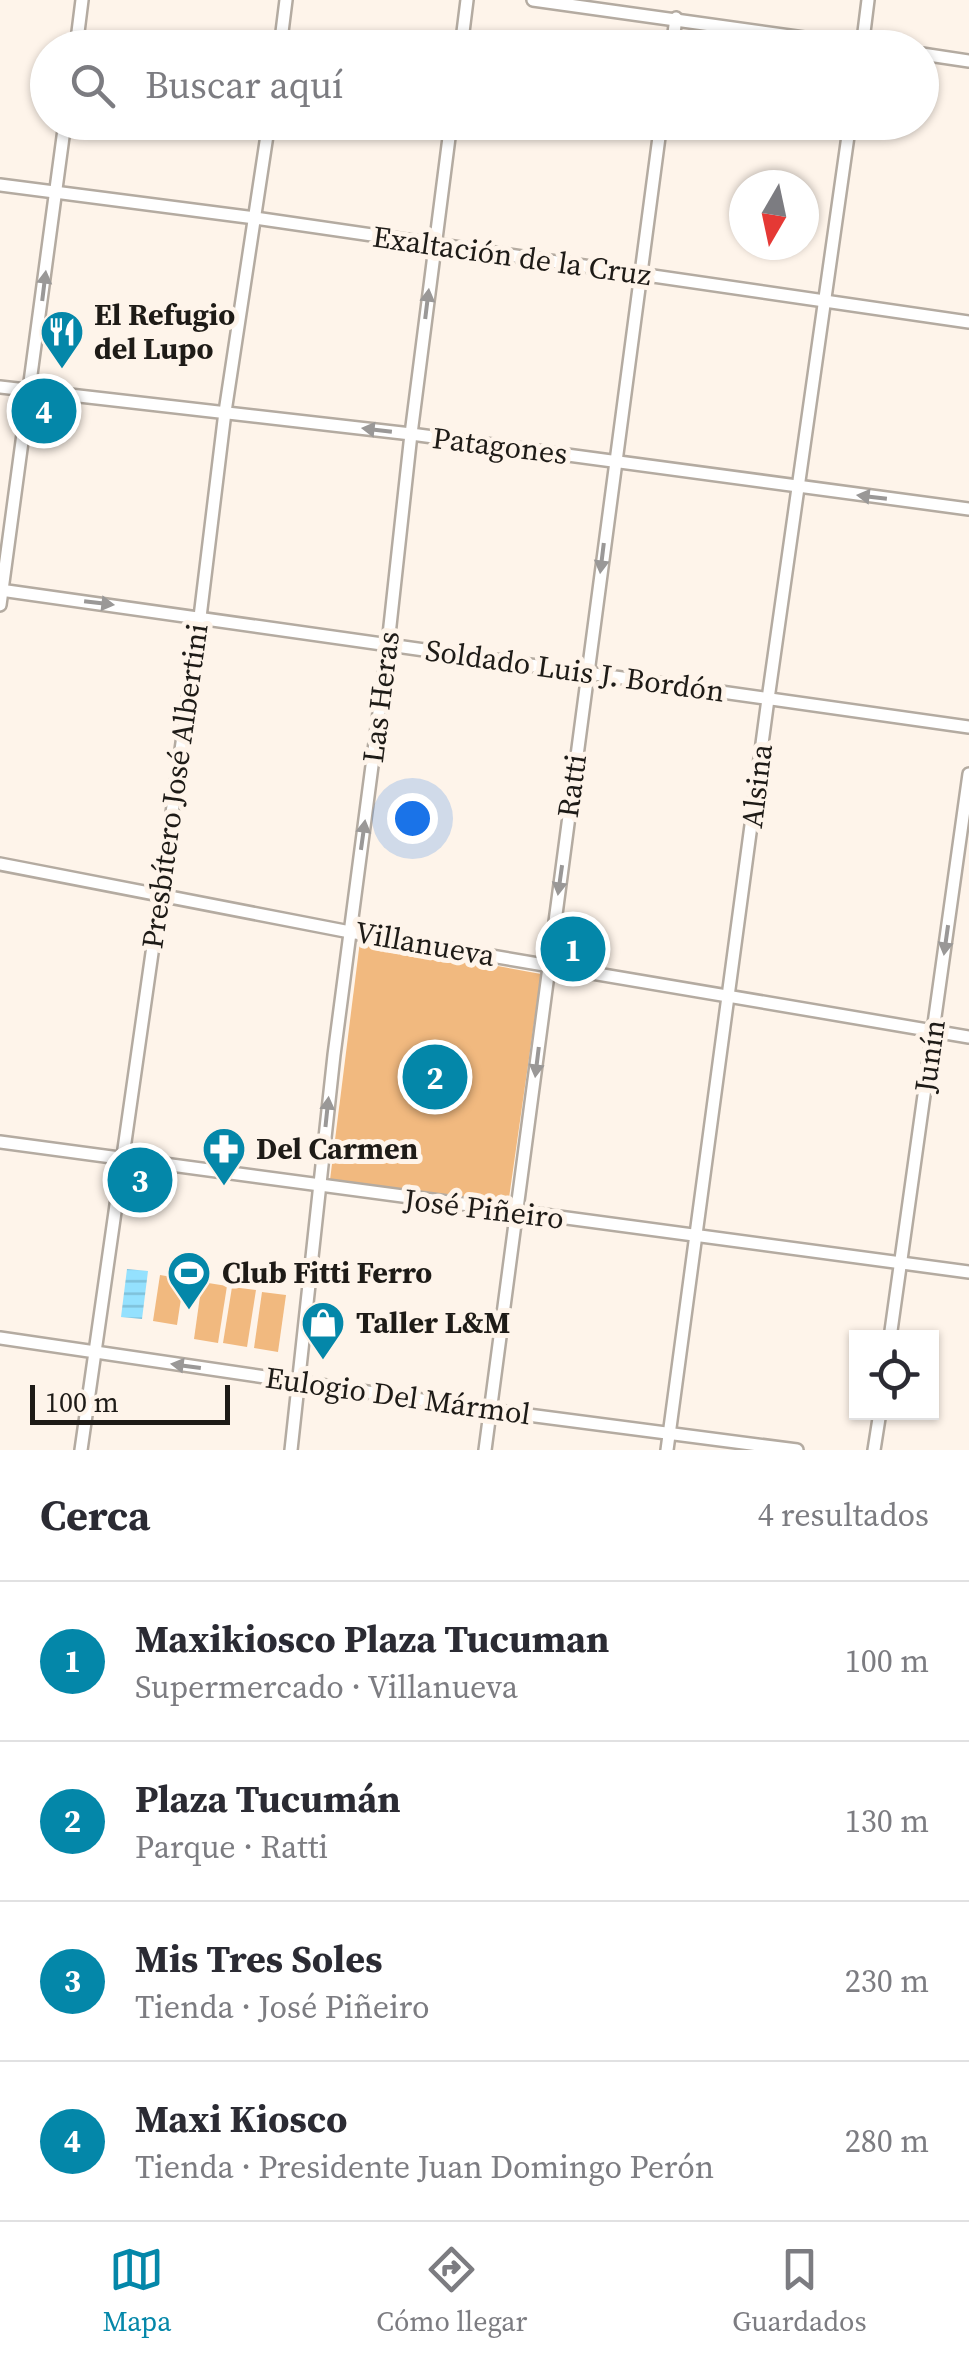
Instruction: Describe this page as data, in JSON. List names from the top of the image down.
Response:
{
  "streets": {
    "street": [
      "Exaltación de la Cruz",
      "Patagones",
      "Soldado Luis J. Bordón",
      "Las Heras",
      "Presbítero José Albertini",
      "Ratti",
      "Alsina",
      "Villanueva",
      "Junín",
      "José Piñeiro",
      "Eulogio Del Mármol"
    ]
  },
  "crossings": [
    ["Exaltación de la Cruz", "Las Heras"],
    ["Exaltación de la Cruz", "Presbítero José Albertini"],
    ["Exaltación de la Cruz", "Ratti"],
    ["Exaltación de la Cruz", "Alsina"],
    ["Patagones", "Las Heras"],
    ["Patagones", "Presbítero José Albertini"],
    ["Patagones", "Ratti"],
    ["Patagones", "Alsina"],
    ["Soldado Luis J. Bordón", "Las Heras"],
    ["Soldado Luis J. Bordón", "Presbítero José Albertini"],
    ["Soldado Luis J. Bordón", "Ratti"],
    ["Soldado Luis J. Bordón", "Alsina"],
    ["Las Heras", "Villanueva"],
    ["Las Heras", "José Piñeiro"],
    ["Las Heras", "Eulogio Del Mármol"],
    ["Presbítero José Albertini", "Villanueva"],
    ["Presbítero José Albertini", "José Piñeiro"],
    ["Presbítero José Albertini", "Eulogio Del Mármol"],
    ["Ratti", "Villanueva"],
    ["Ratti", "José Piñeiro"],
    ["Ratti", "Eulogio Del Mármol"],
    ["Alsina", "Villanueva"],
    ["Alsina", "José Piñeiro"],
    ["Alsina", "Eulogio Del Mármol"],
    ["Villanueva", "Junín"],
    ["Junín", "José Piñeiro"]
  ],
  "one_way": [
    "Patagones",
    "Las Heras",
    "Ratti",
    "Junín"
  ],
  "places": {
    "restaurant": ["El Refugio del Lupo"],
    "pharmacy": ["Del Carmen"],
    "sports": ["Club Fitti Ferro"],
    "shop": ["Taller L&M"]
  },
  "scale_bar": "100 m",
  "north": "bottom",
  "page": {
    "search": "Buscar aquí",
    "pins": [
      "4",
      "1",
      "2",
      "3"
    ],
    "scale": "100 m",
    "heading": ["Cerca", "4 resultados"],
    "list": [
      {
        "mark": "1",
        "name": "Maxikiosco Plaza Tucuman",
        "note": "Supermercado · Villanueva",
        "value": "100 m"
      },
      {
        "mark": "2",
        "name": "Plaza Tucumán",
        "note": "Parque · Ratti",
        "value": "130 m"
      },
      {
        "mark": "3",
        "name": "Mis Tres Soles",
        "note": "Tienda · José Piñeiro",
        "value": "230 m"
      },
      {
        "mark": "4",
        "name": "Maxi Kiosco",
        "note": "Tienda · Presidente Juan Domingo Perón",
        "value": "280 m"
      }
    ],
    "nav": ["Mapa", "Cómo llegar", "Guardados"]
  }
}
